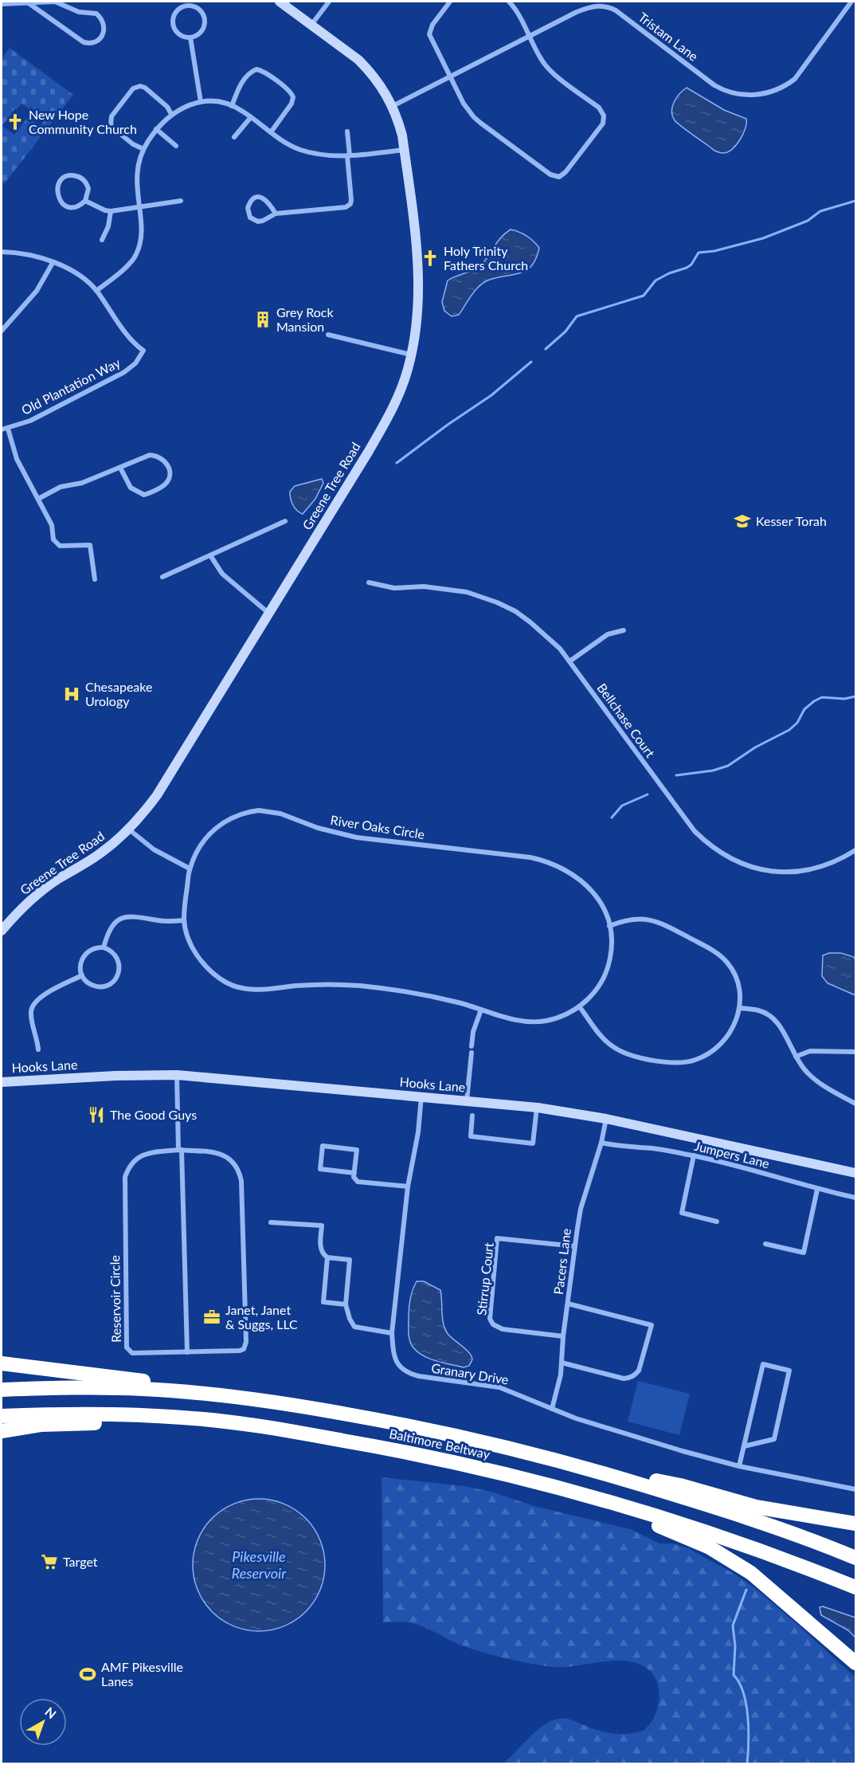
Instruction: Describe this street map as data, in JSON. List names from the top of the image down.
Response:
{
  "streets": {
    "highway": ["Baltimore Beltway"],
    "street": [
      "Tristam Lane",
      "Old Plantation Way",
      "Greene Tree Road",
      "Bellchase Court",
      "River Oaks Circle",
      "Hooks Lane",
      "Jumpers Lane",
      "Pacers Lane",
      "Stirrup Court",
      "Reservoir Circle",
      "Granary Drive"
    ]
  },
  "crossings": [
    ["Tristam Lane", "Greene Tree Road"],
    ["Hooks Lane", "Pacers Lane"],
    ["Hooks Lane", "Granary Drive"],
    ["Jumpers Lane", "Pacers Lane"],
    ["Pacers Lane", "Stirrup Court"],
    ["Pacers Lane", "Granary Drive"]
  ],
  "water": ["Pikesville Reservoir"],
  "places": {
    "church": ["New Hope Community Church", "Holy Trinity Fathers Church"],
    "building": ["Grey Rock Mansion"],
    "school or university": ["Kesser Torah"],
    "hospital": ["Chesapeake Urology"],
    "restaurant": ["The Good Guys"],
    "office": ["Janet, Janet & Suggs, LLC"],
    "supermarket": ["Target"],
    "sports": ["AMF Pikesville Lanes"]
  },
  "north": "top right"
}
